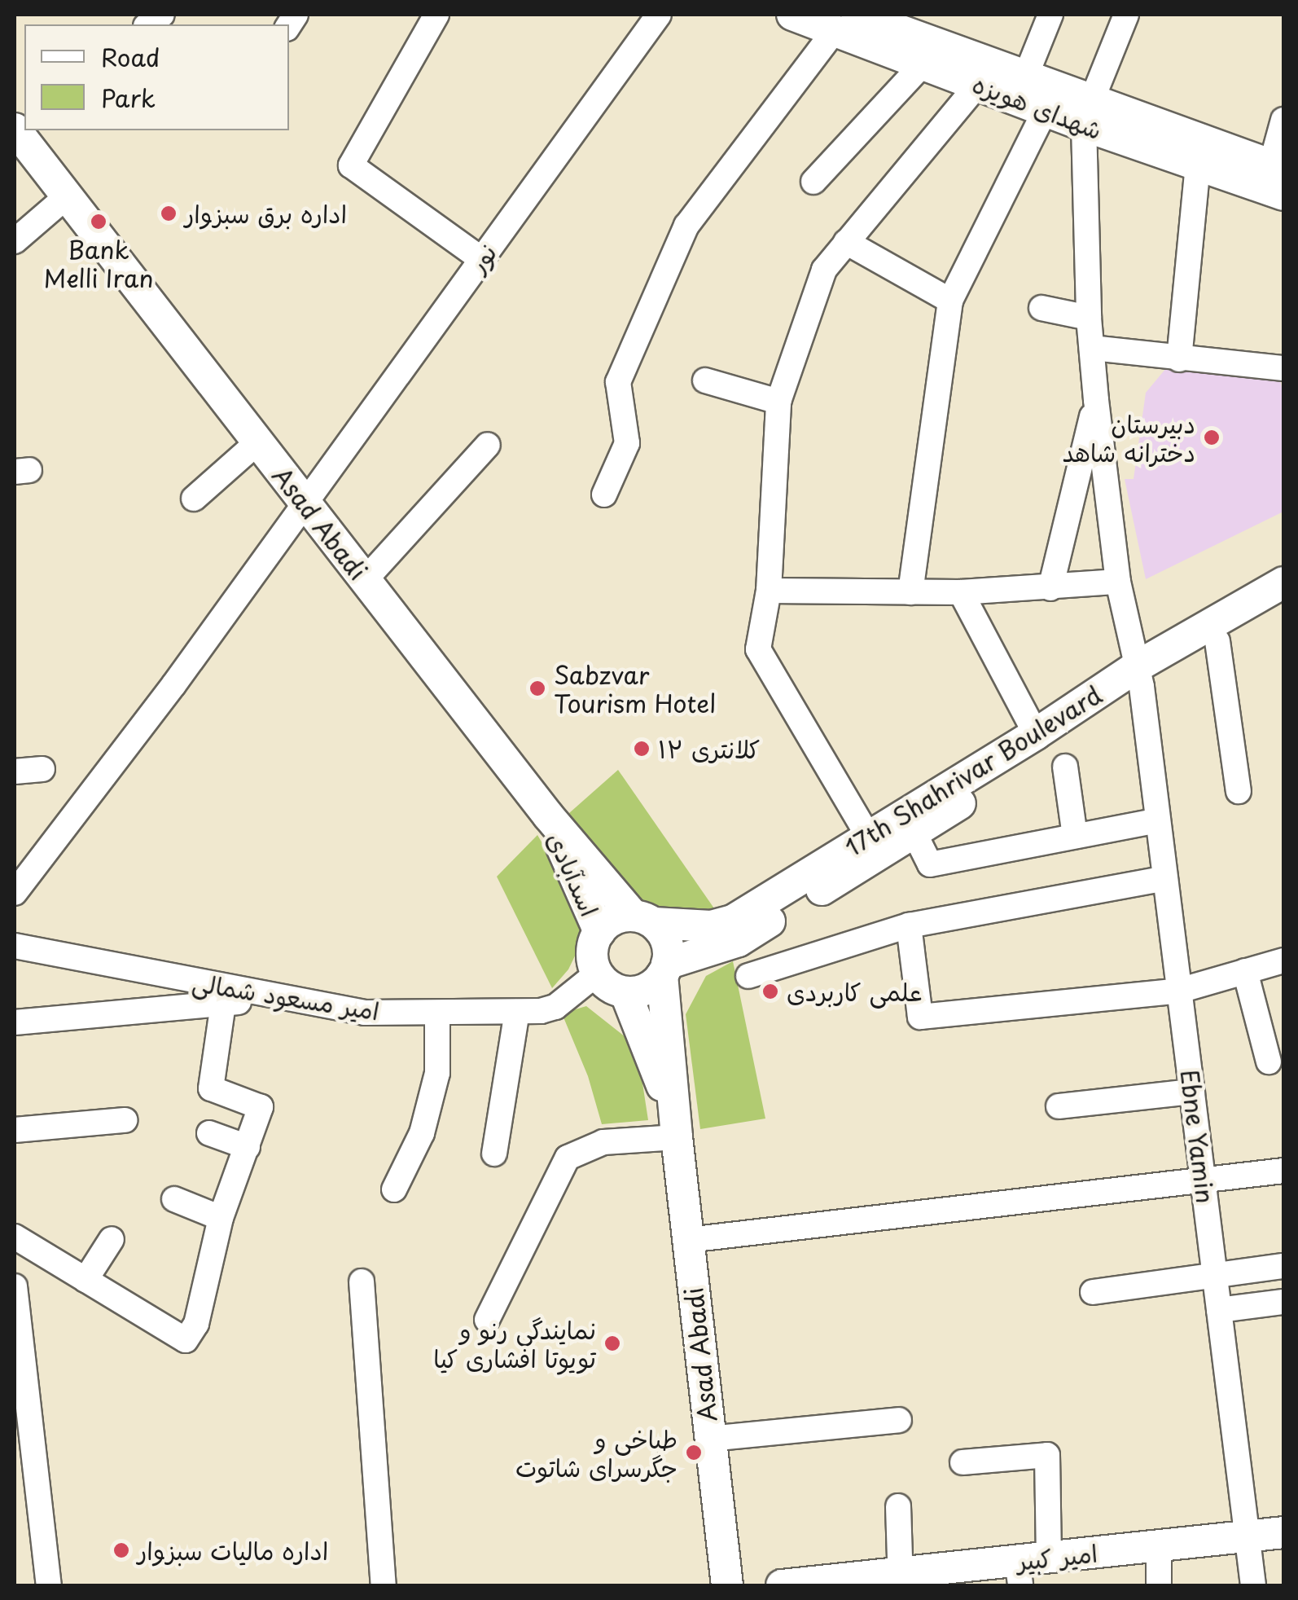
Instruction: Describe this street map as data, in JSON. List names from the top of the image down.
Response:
{
  "streets": {
    "main road": [
      "شهدای هویزه",
      "Asad Abadi",
      "17th Shahrivar Boulevard",
      "اسدآبادی",
      "امیر کبیر"
    ],
    "street": ["نور", "امیر مسعود شمالی", "Ebne Yamin"]
  },
  "crossings": [
    ["شهدای هویزه", "Ebne Yamin"],
    ["نور", "Asad Abadi"],
    ["Asad Abadi", "17th Shahrivar Boulevard"],
    ["Asad Abadi", "اسدآبادی"],
    ["Asad Abadi", "امیر مسعود شمالی"],
    ["17th Shahrivar Boulevard", "اسدآبادی"],
    ["17th Shahrivar Boulevard", "امیر مسعود شمالی"],
    ["17th Shahrivar Boulevard", "Ebne Yamin"],
    ["اسدآبادی", "امیر مسعود شمالی"],
    ["Ebne Yamin", "امیر کبیر"]
  ],
  "places": [
    "اداره برق سبزوار",
    "Bank Melli Iran",
    "دبیرستان دخترانه شاهد",
    "Sabzvar Tourism Hotel",
    "کلانتری ۱۲",
    "علمی کاربردی",
    "نمایندگی رنو و تویوتا افشاری کیا",
    "طباخی و جگرسرای شاتوت",
    "اداره مالیات سبزوار"
  ],
  "legend": ["Road", "Park"]
}
